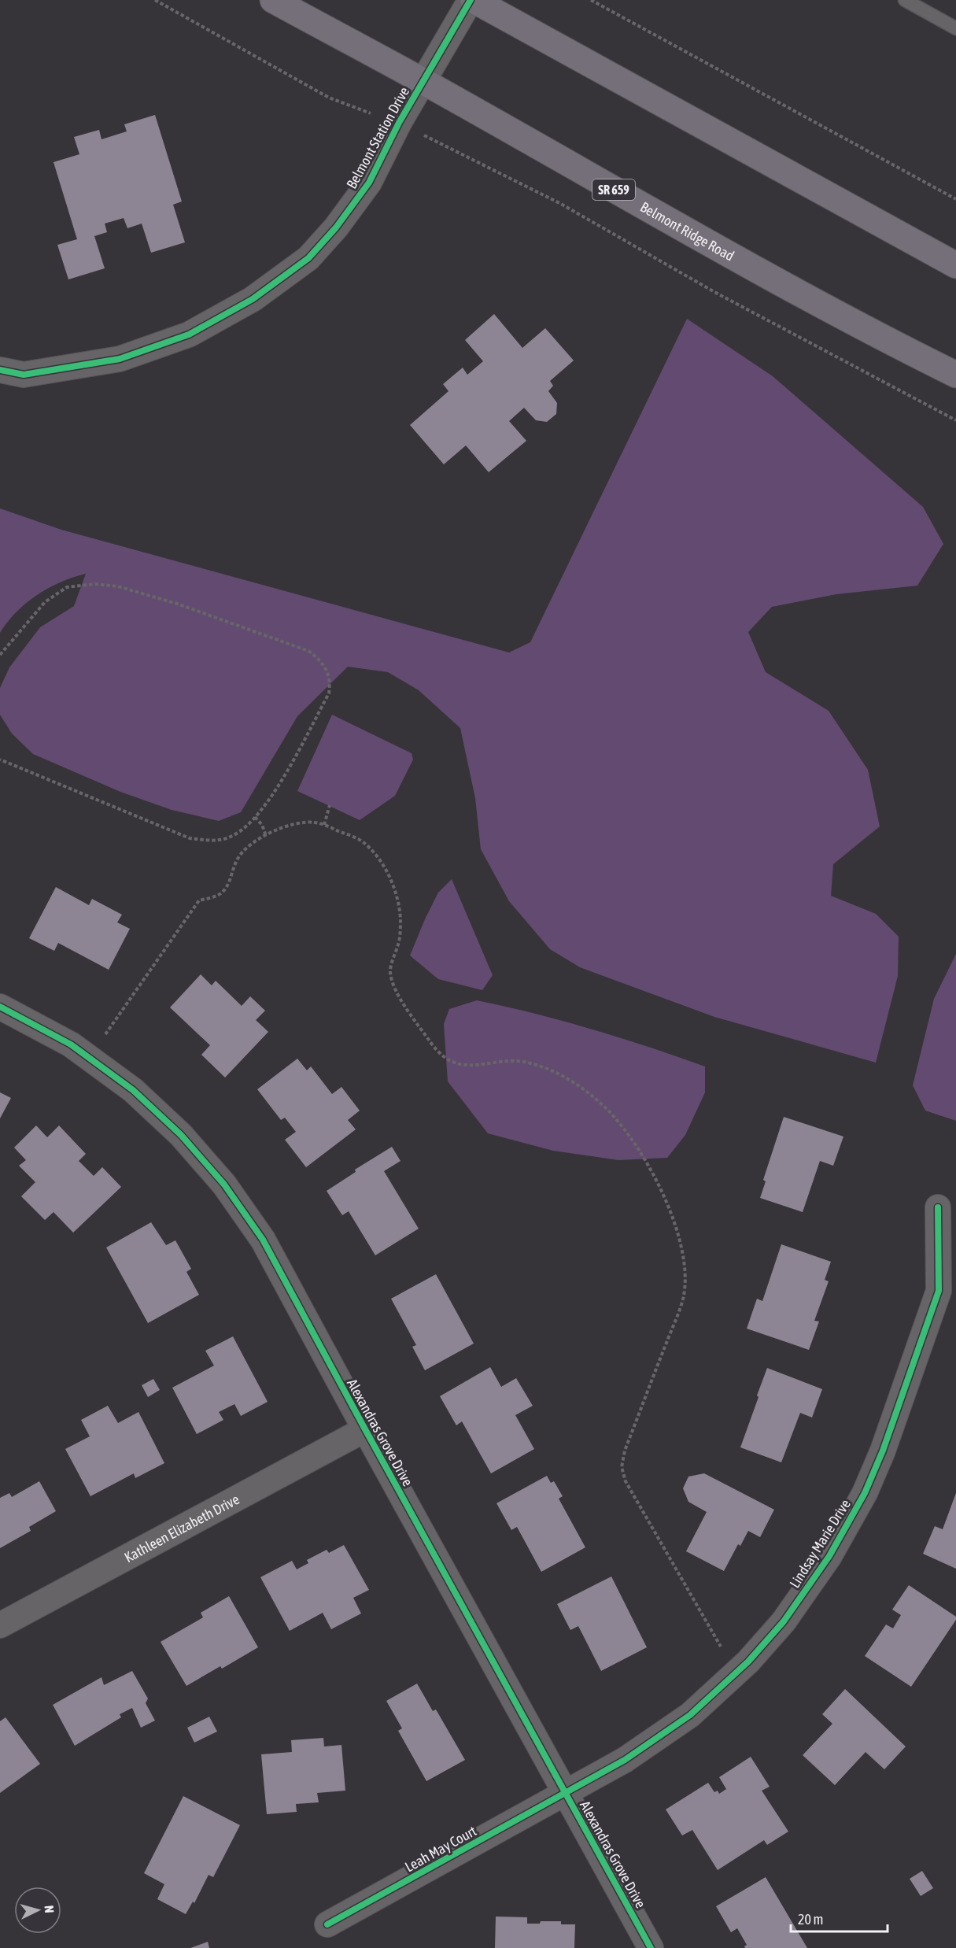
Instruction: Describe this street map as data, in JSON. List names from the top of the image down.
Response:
{
  "streets": {
    "main road": ["SR 659", "Belmont Ridge Road"],
    "street": [
      "Belmont Station Drive",
      "Alexandras Grove Drive",
      "Kathleen Elizabeth Drive",
      "Lindsay Marie Drive",
      "Leah May Court"
    ]
  },
  "crossings": [
    ["Belmont Station Drive", "Belmont Ridge Road"],
    ["Alexandras Grove Drive", "Kathleen Elizabeth Drive"],
    ["Alexandras Grove Drive", "Lindsay Marie Drive"],
    ["Alexandras Grove Drive", "Leah May Court"],
    ["Lindsay Marie Drive", "Leah May Court"]
  ],
  "scale_bar": "20 m",
  "north": "right"
}
